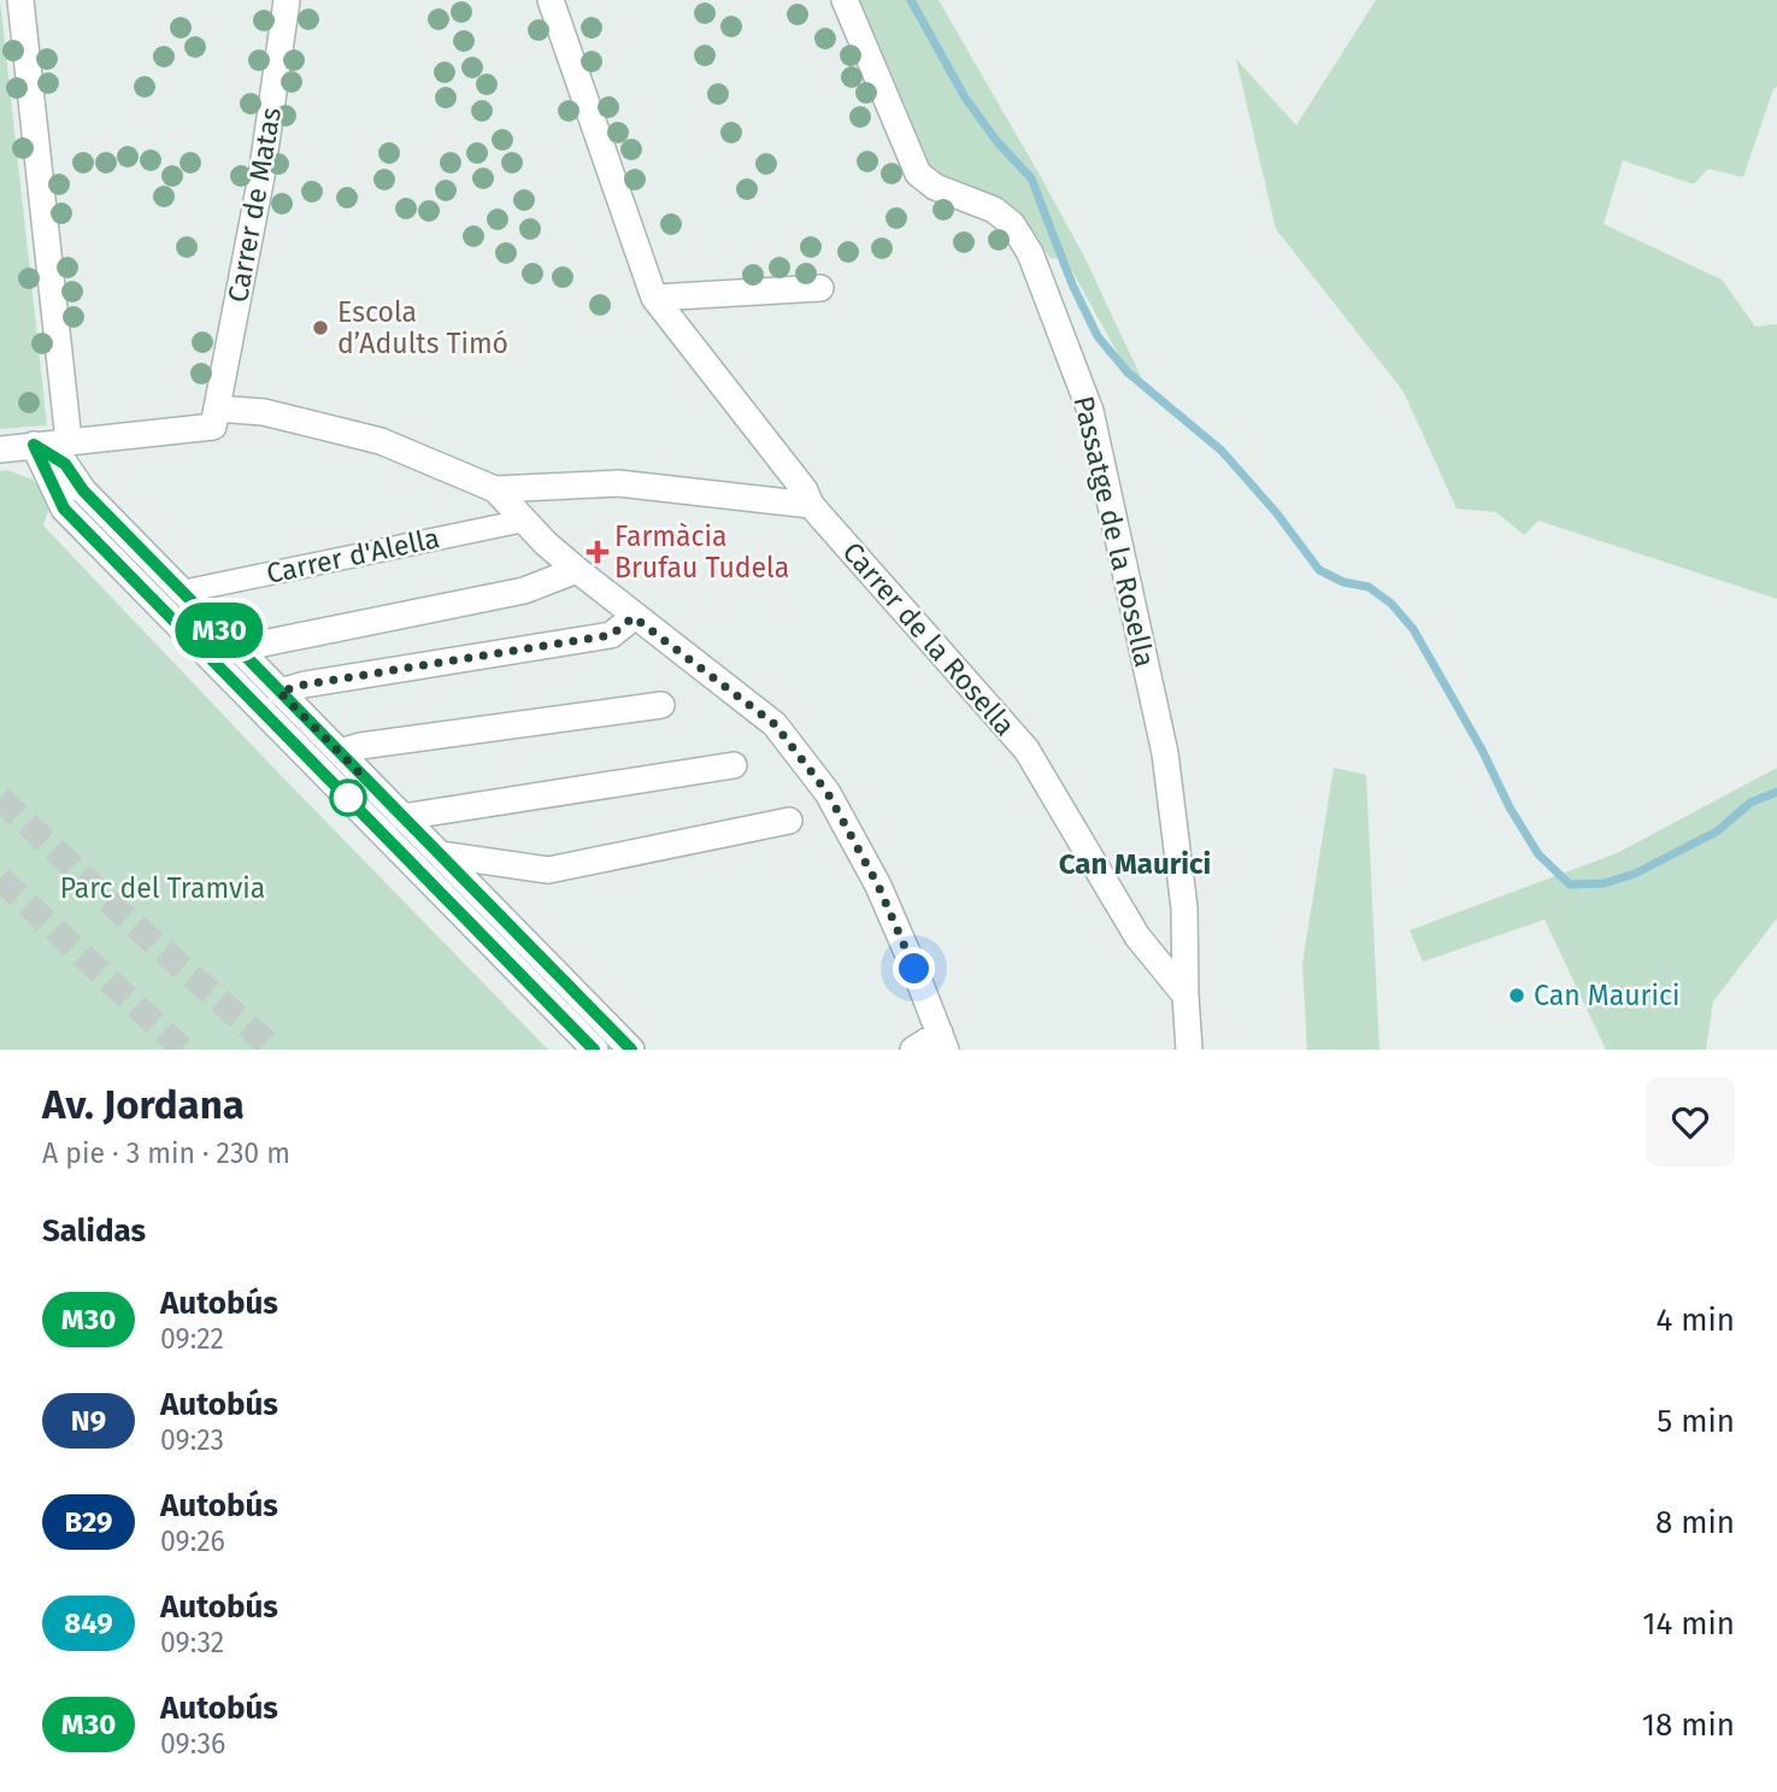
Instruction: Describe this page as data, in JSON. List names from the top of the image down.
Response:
{
  "streets": {
    "street": [
      "Carrer de Matas",
      "Passatge de la Rosella",
      "Carrer d'Alella",
      "Carrer de la Rosella"
    ]
  },
  "crossings": [
    ["Passatge de la Rosella", "Carrer de la Rosella"]
  ],
  "districts": ["Can Maurici"],
  "parks": ["Parc del Tramvia"],
  "places": {
    "other": ["Escola d’Adults Timó", "Can Maurici"],
    "health": ["Farmàcia Brufau Tudela"]
  },
  "lines": ["bus line M30"],
  "page": {
    "on_map": "M30",
    "heading": [
      ["Av. Jordana", "A pie · 3 min · 230 m"],
      "Salidas"
    ],
    "list": [
      {
        "mark": "M30",
        "name": "Autobús",
        "note": "09:22",
        "value": "4 min"
      },
      {
        "mark": "N9",
        "name": "Autobús",
        "note": "09:23",
        "value": "5 min"
      },
      {
        "mark": "B29",
        "name": "Autobús",
        "note": "09:26",
        "value": "8 min"
      },
      {
        "mark": "849",
        "name": "Autobús",
        "note": "09:32",
        "value": "14 min"
      },
      {
        "mark": "M30",
        "name": "Autobús",
        "note": "09:36",
        "value": "18 min"
      }
    ]
  }
}
